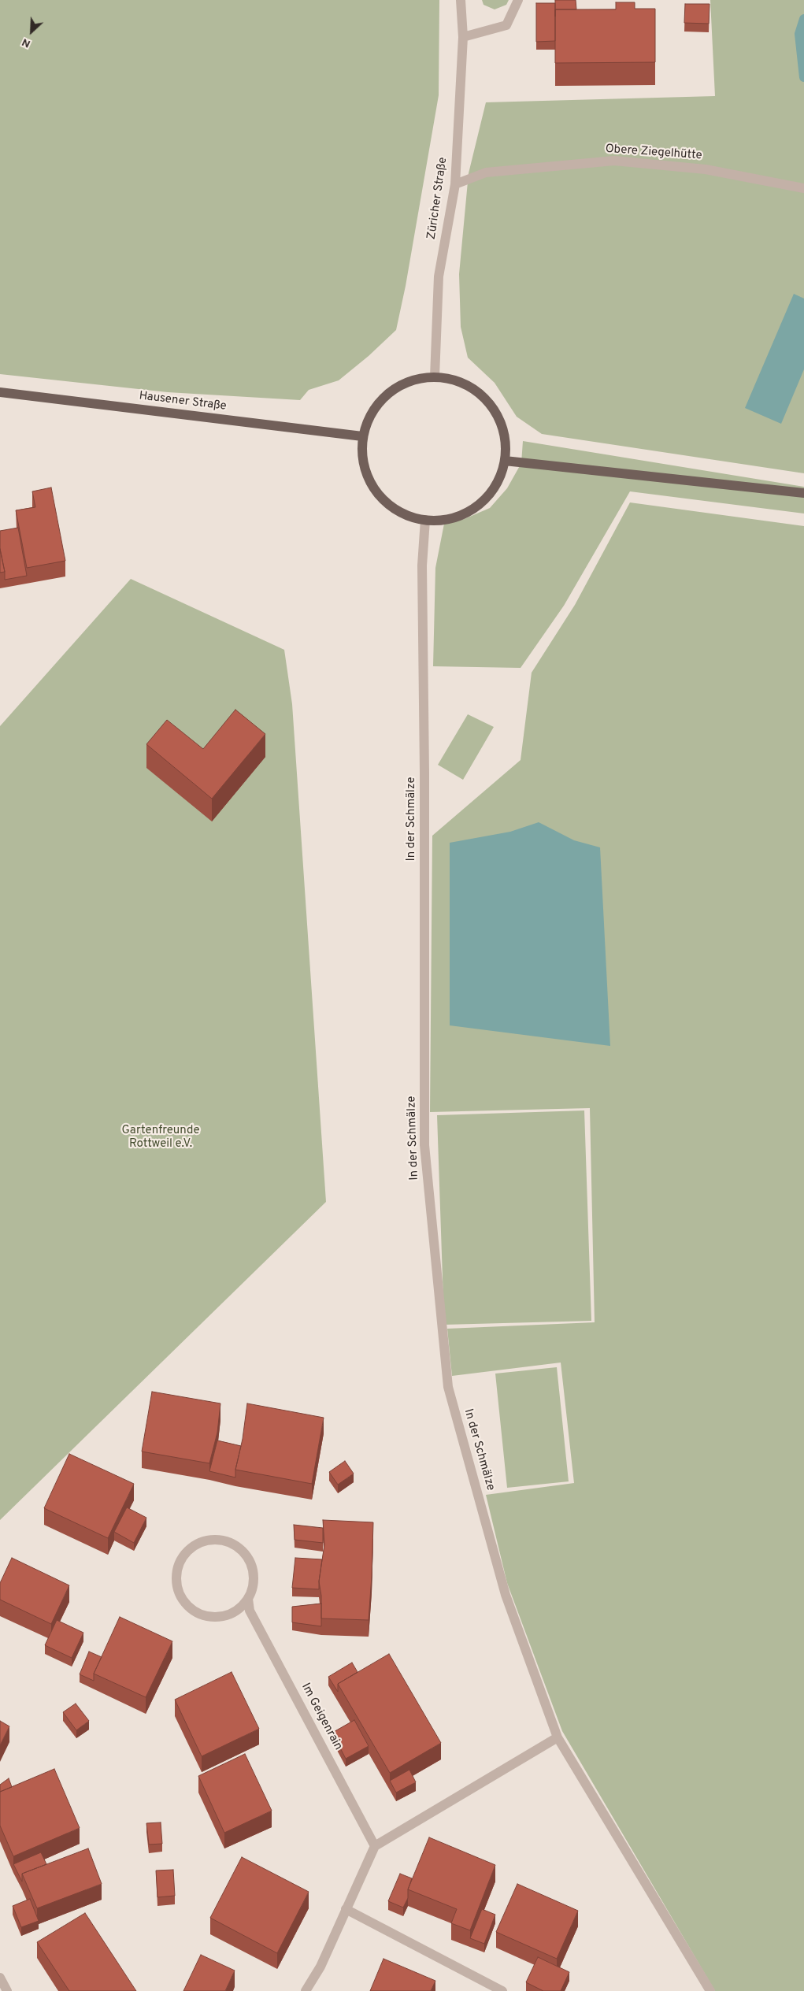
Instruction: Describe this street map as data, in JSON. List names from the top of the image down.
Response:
{
  "streets": {
    "main road": ["Hausener Straße"],
    "street": [
      "Obere Ziegelhütte",
      "Züricher Straße",
      "In der Schmälze",
      "Im Geigenrain"
    ]
  },
  "crossings": [
    ["Obere Ziegelhütte", "Züricher Straße"]
  ],
  "parks": ["Gartenfreunde Rottweil e.V."],
  "north": "bottom left"
}
